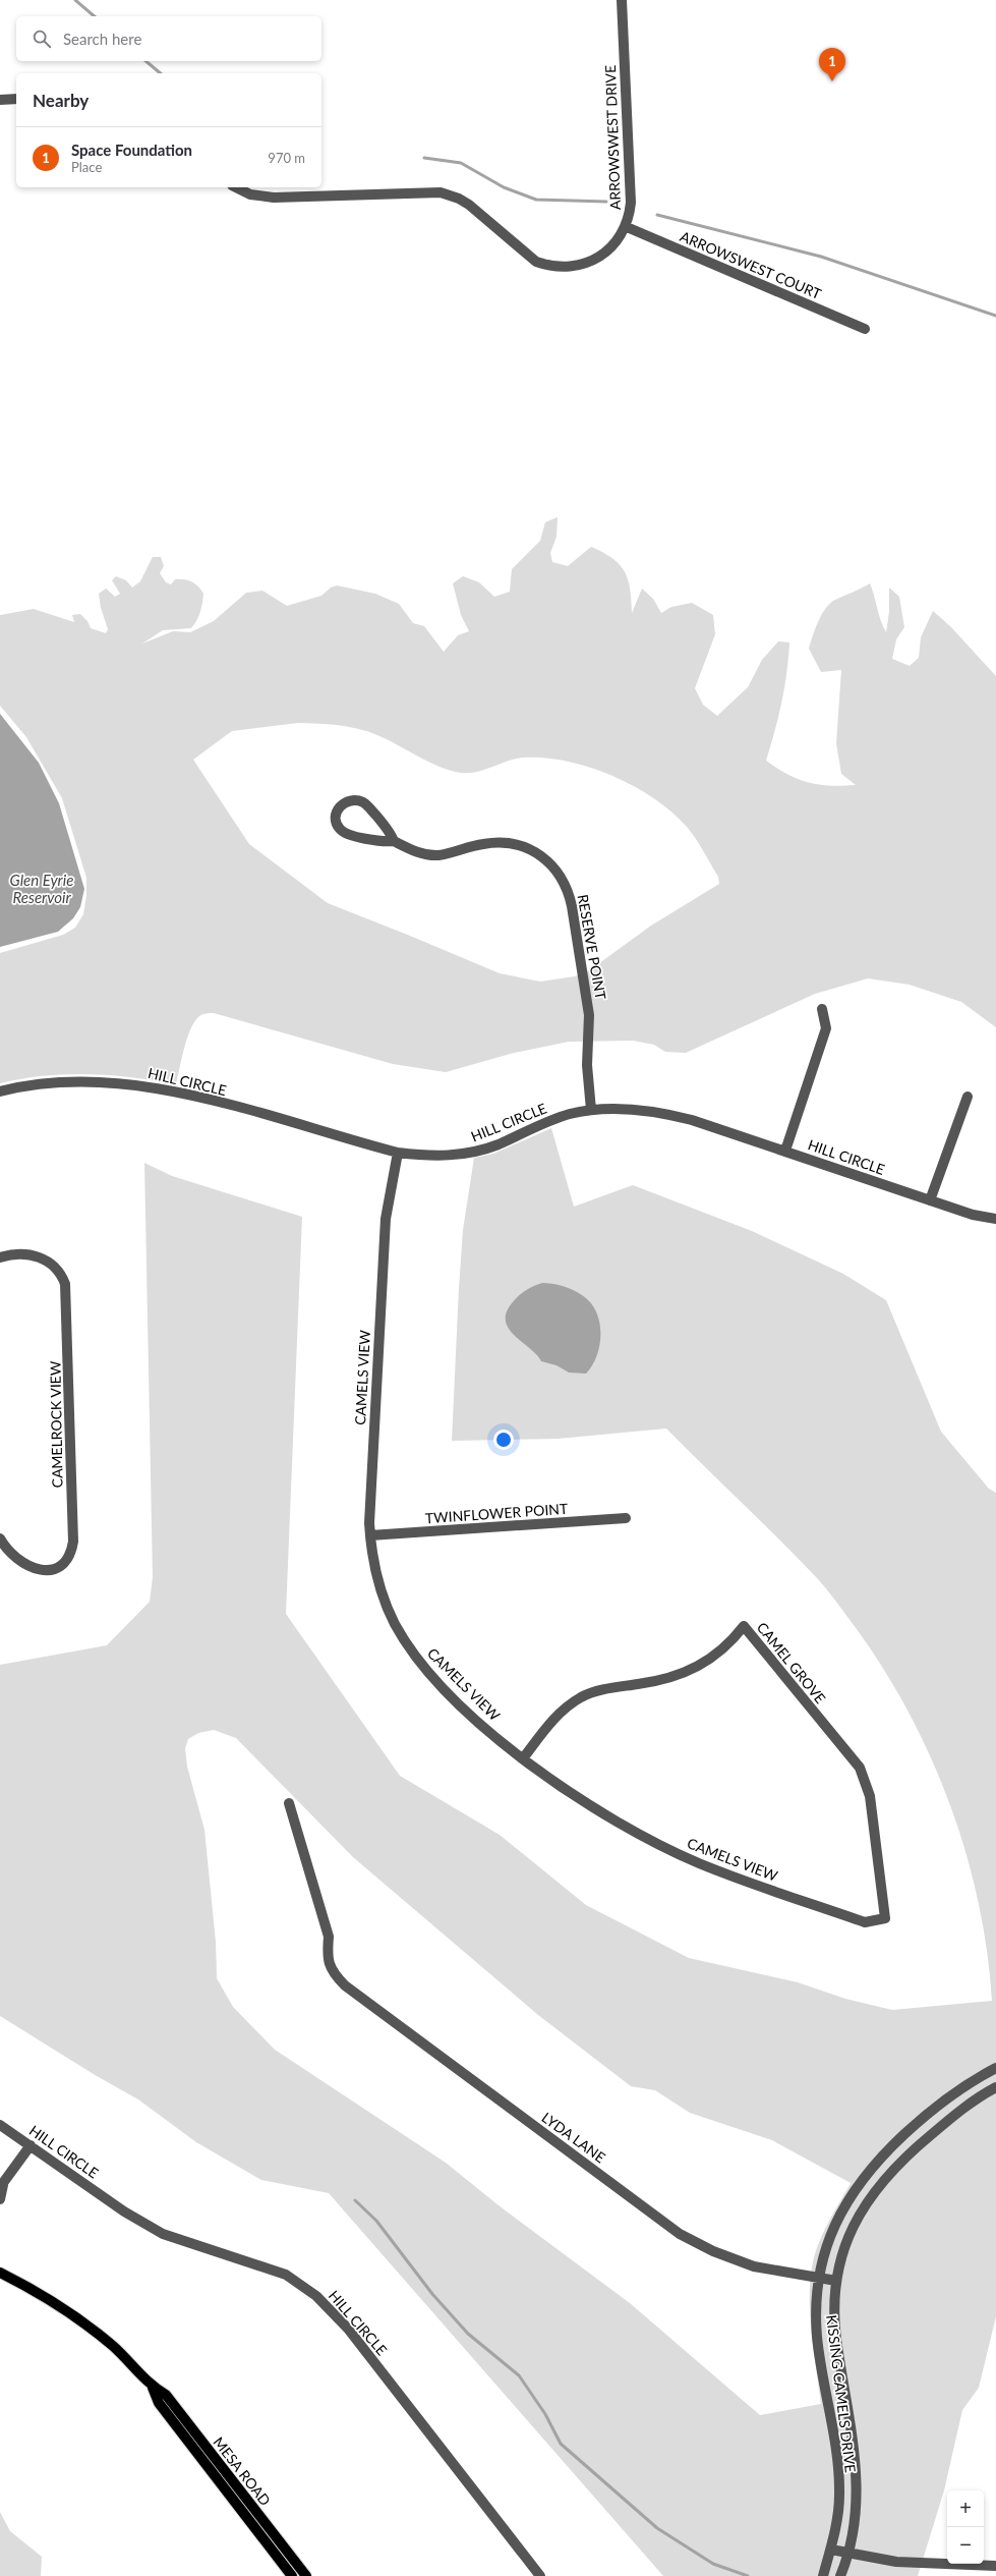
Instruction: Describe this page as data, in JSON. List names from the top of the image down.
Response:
{
  "streets": {
    "main road": ["MESA ROAD"],
    "street": [
      "ARROWSWEST DRIVE",
      "ARROWSWEST COURT",
      "RESERVE POINT",
      "HILL CIRCLE",
      "CAMELS VIEW",
      "CAMELROCK VIEW",
      "TWINFLOWER POINT",
      "CAMEL GROVE",
      "LYDA LANE",
      "KISSING CAMELS DRIVE"
    ]
  },
  "crossings": [
    ["ARROWSWEST DRIVE", "ARROWSWEST COURT"],
    ["RESERVE POINT", "HILL CIRCLE"],
    ["HILL CIRCLE", "CAMELS VIEW"],
    ["CAMELS VIEW", "TWINFLOWER POINT"],
    ["CAMELS VIEW", "CAMEL GROVE"],
    ["LYDA LANE", "KISSING CAMELS DRIVE"]
  ],
  "water": ["Glen Eyrie Reservoir"],
  "page": {
    "search": "Search here",
    "pins": "1",
    "heading": "Nearby",
    "list": [
      {
        "mark": "1",
        "name": "Space Foundation",
        "note": "Place",
        "value": "970 m"
      }
    ],
    "map_buttons": ["+", "−"]
  }
}
